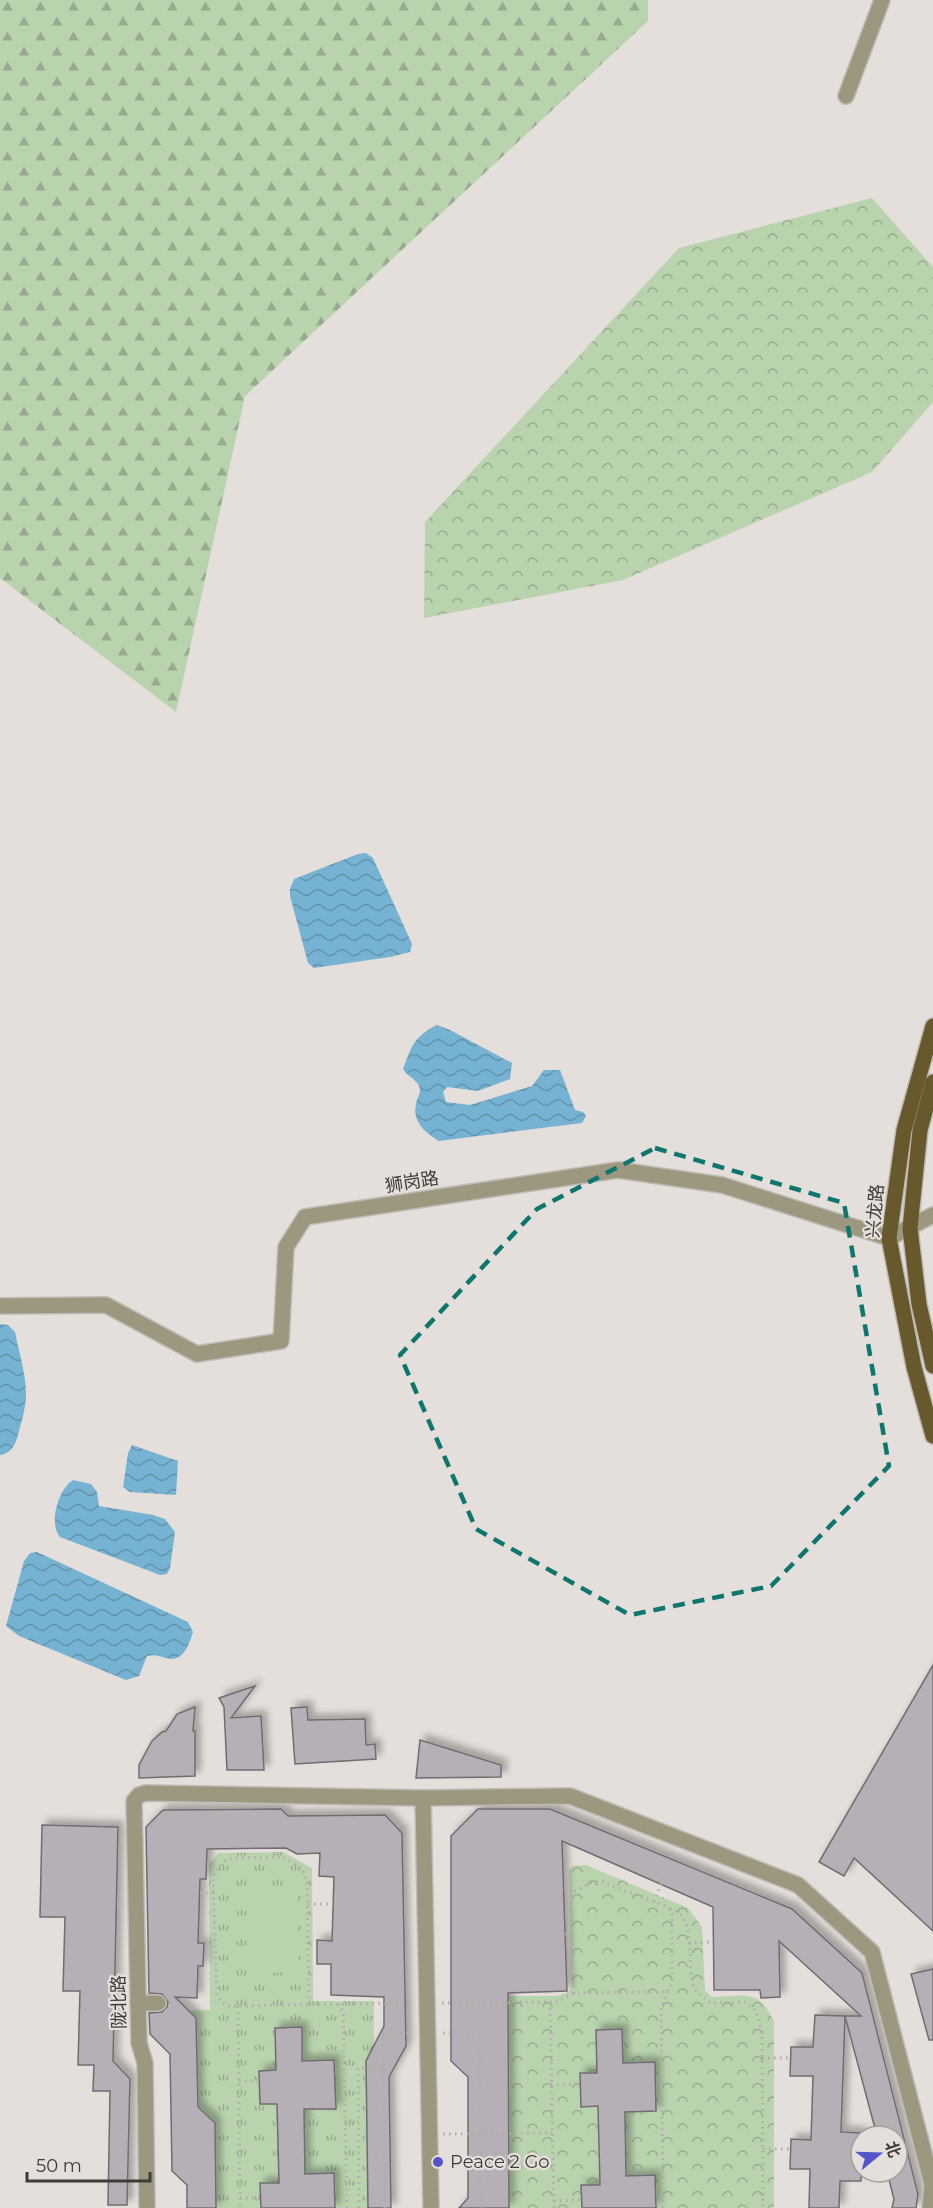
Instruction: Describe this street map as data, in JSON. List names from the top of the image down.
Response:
{
  "streets": {
    "main road": ["兴龙路"],
    "street": ["狮岗路", "陇北路"]
  },
  "crossings": [
    ["狮岗路", "兴龙路"]
  ],
  "places": ["Peace 2 Go"],
  "scale_bar": "50 m",
  "north": "right"
}
